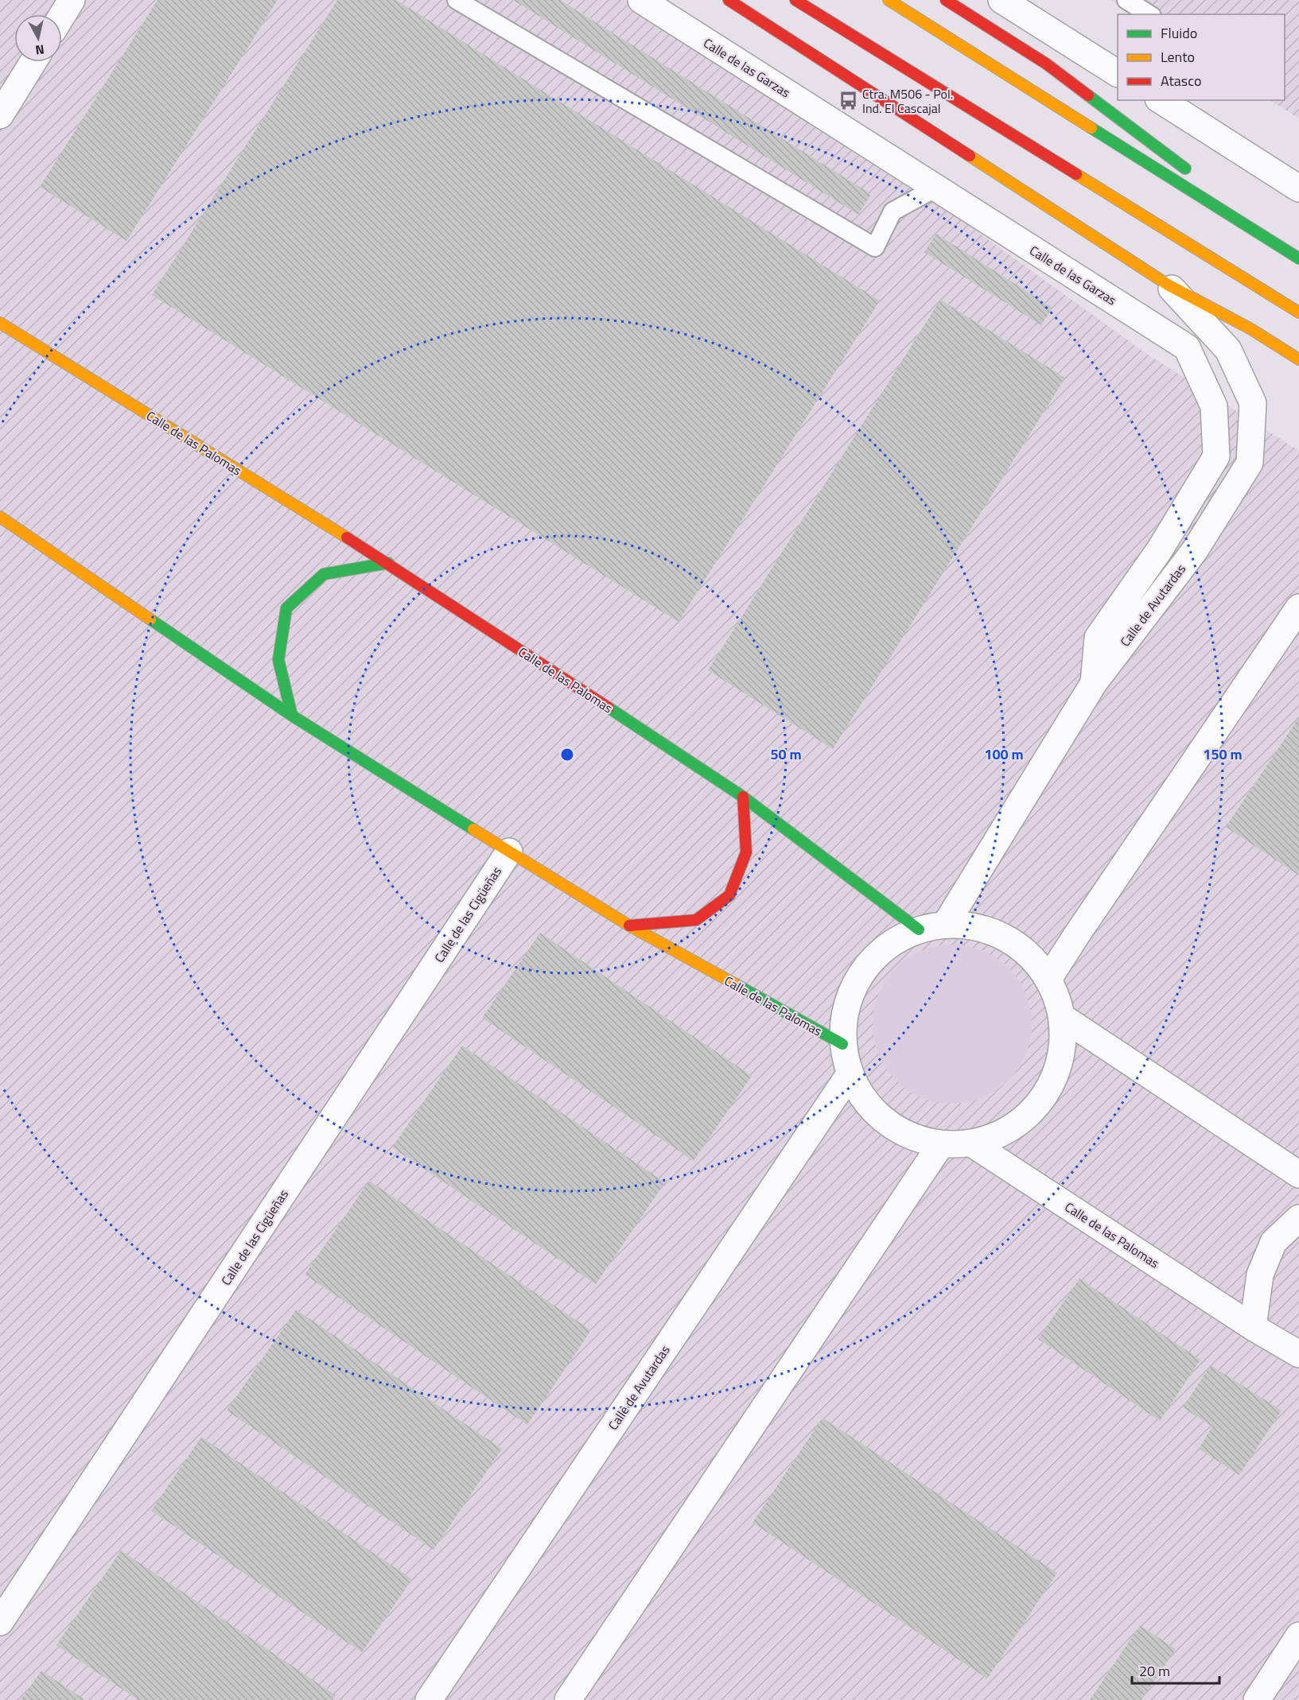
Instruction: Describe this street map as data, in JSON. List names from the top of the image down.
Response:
{
  "streets": {
    "main road": ["Calle de las Palomas"],
    "street": ["Calle de las Garzas", "Calle de Avutardas", "Calle de las Cigüeñas"]
  },
  "crossings": [
    ["Calle de las Garzas", "Calle de Avutardas"],
    ["Calle de las Palomas", "Calle de las Cigüeñas"]
  ],
  "places": {
    "bus stop": ["Ctra. M506 - Pol. Ind. El Cascajal"]
  },
  "legend": ["Fluido", "Lento", "Atasco"],
  "scale_bar": "20 m",
  "north": "bottom",
  "rings": ["50 m", "100 m", "150 m"]
}
